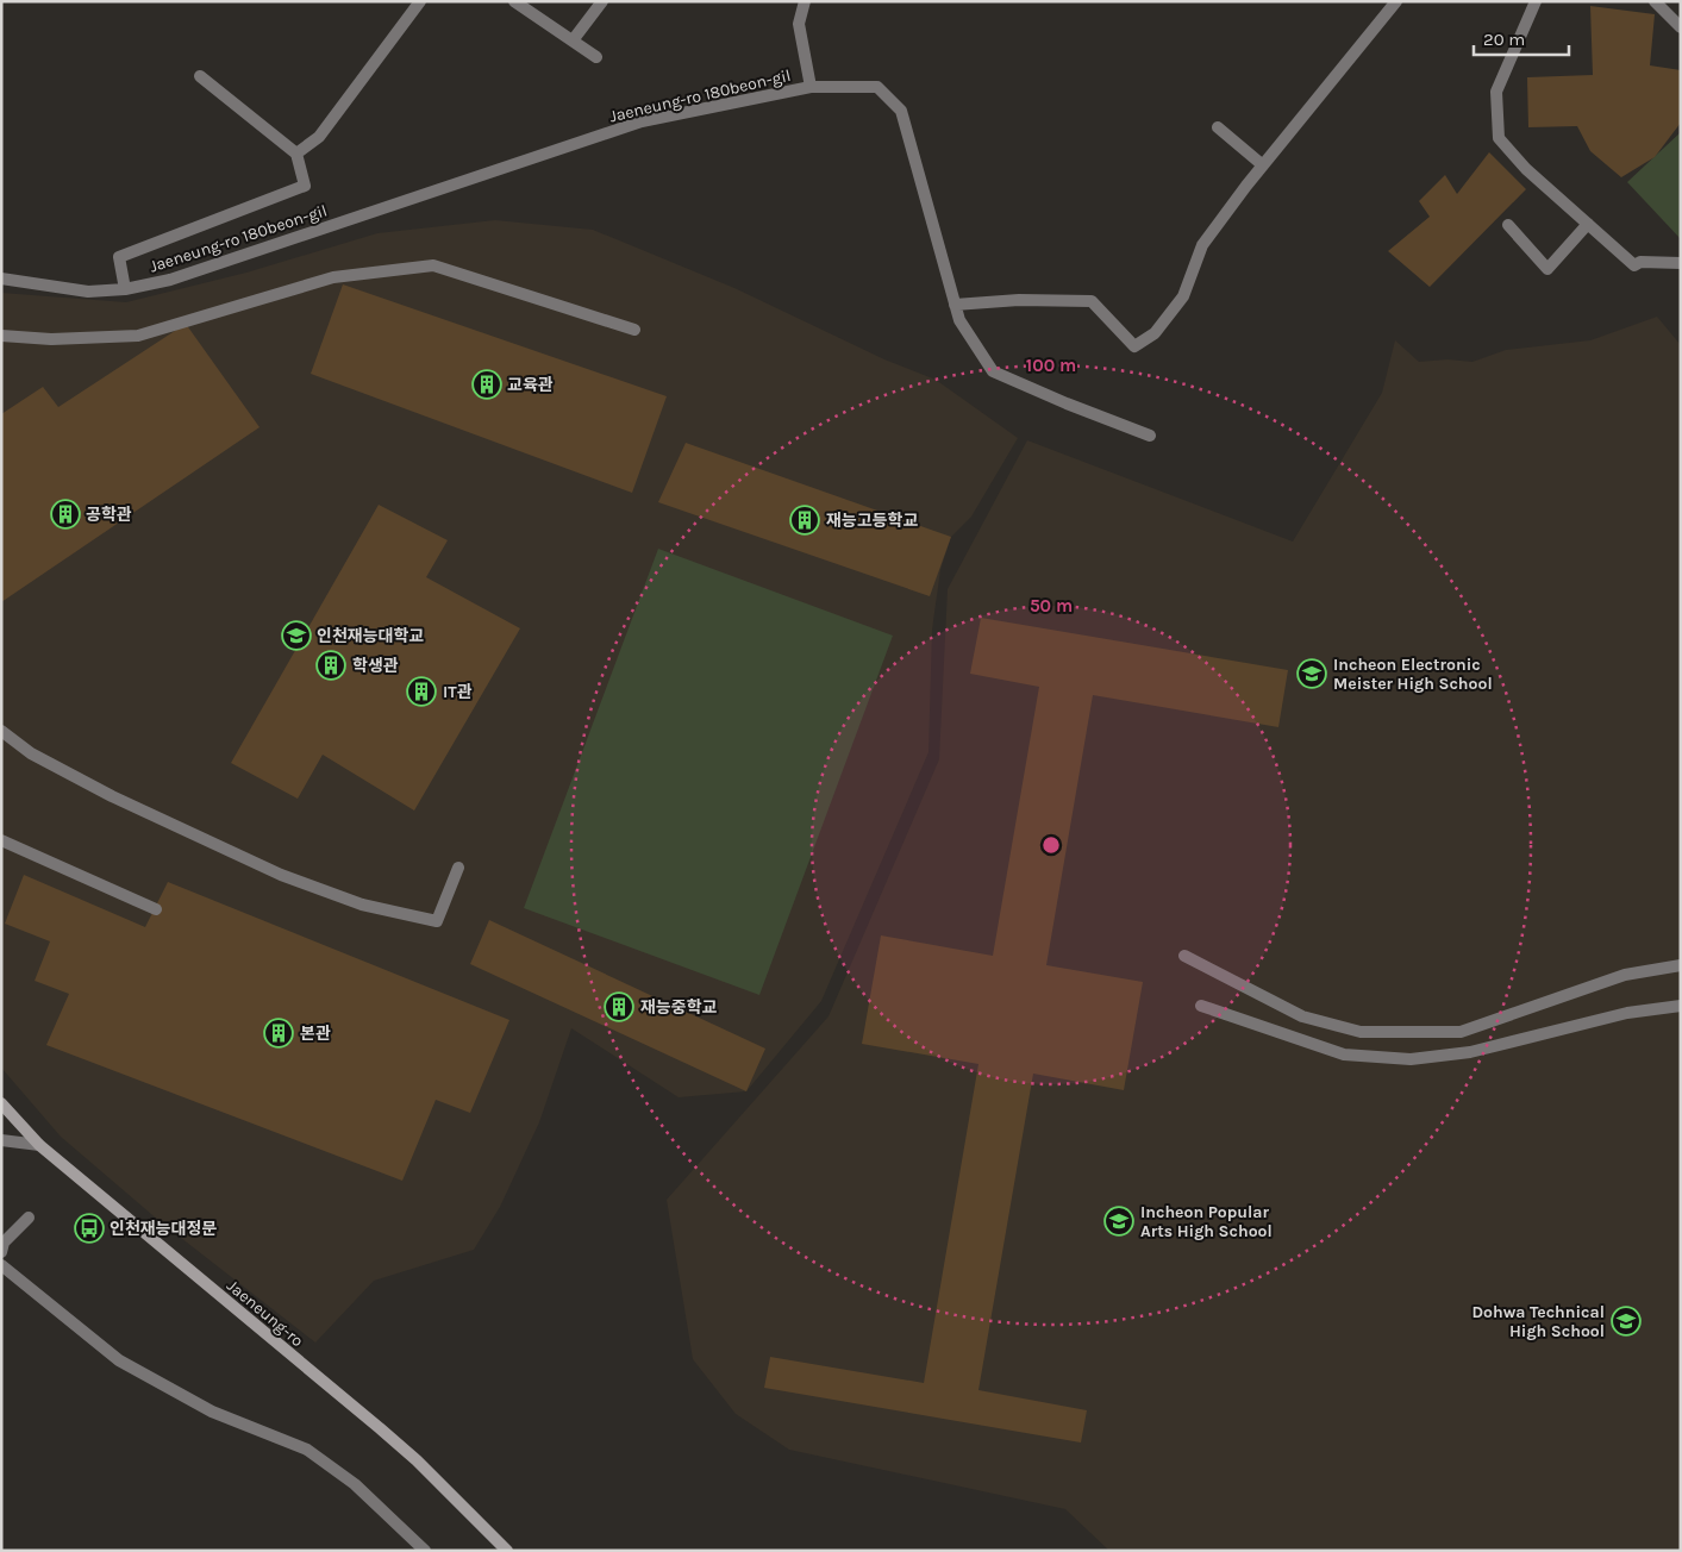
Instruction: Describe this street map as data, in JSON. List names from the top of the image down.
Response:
{
  "streets": {
    "street": ["Jaeneung-ro 180beon-gil", "Jaeneung-ro"]
  },
  "places": {
    "building": [
      "교육관",
      "공학관",
      "재능고등학교",
      "학생관",
      "IT관",
      "재능중학교",
      "본관"
    ],
    "school or university": [
      "인천재능대학교",
      "Incheon Electronic Meister High School",
      "Incheon Popular Arts High School",
      "Dohwa Technical High School"
    ],
    "bus stop": ["인천재능대정문"]
  },
  "scale_bar": "20 m",
  "rings": ["100 m", "50 m"]
}
